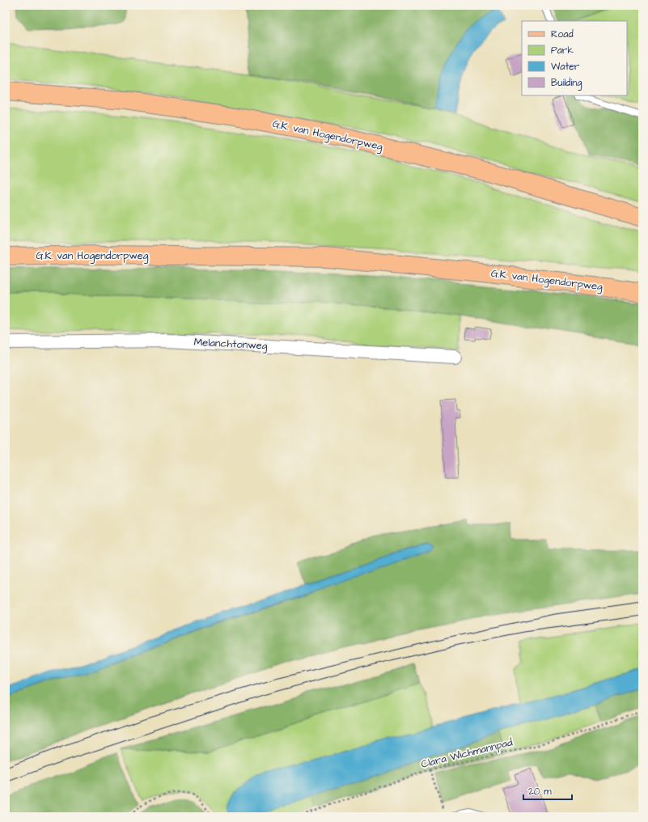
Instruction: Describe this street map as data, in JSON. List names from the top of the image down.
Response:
{
  "streets": {
    "main road": ["G.K. van Hogendorpweg"],
    "street": ["Melanchtonweg"],
    "path": ["Clara Wichmannpad"]
  },
  "legend": [
    "Road",
    "Park",
    "Water",
    "Building"
  ],
  "scale_bar": "20 m"
}
